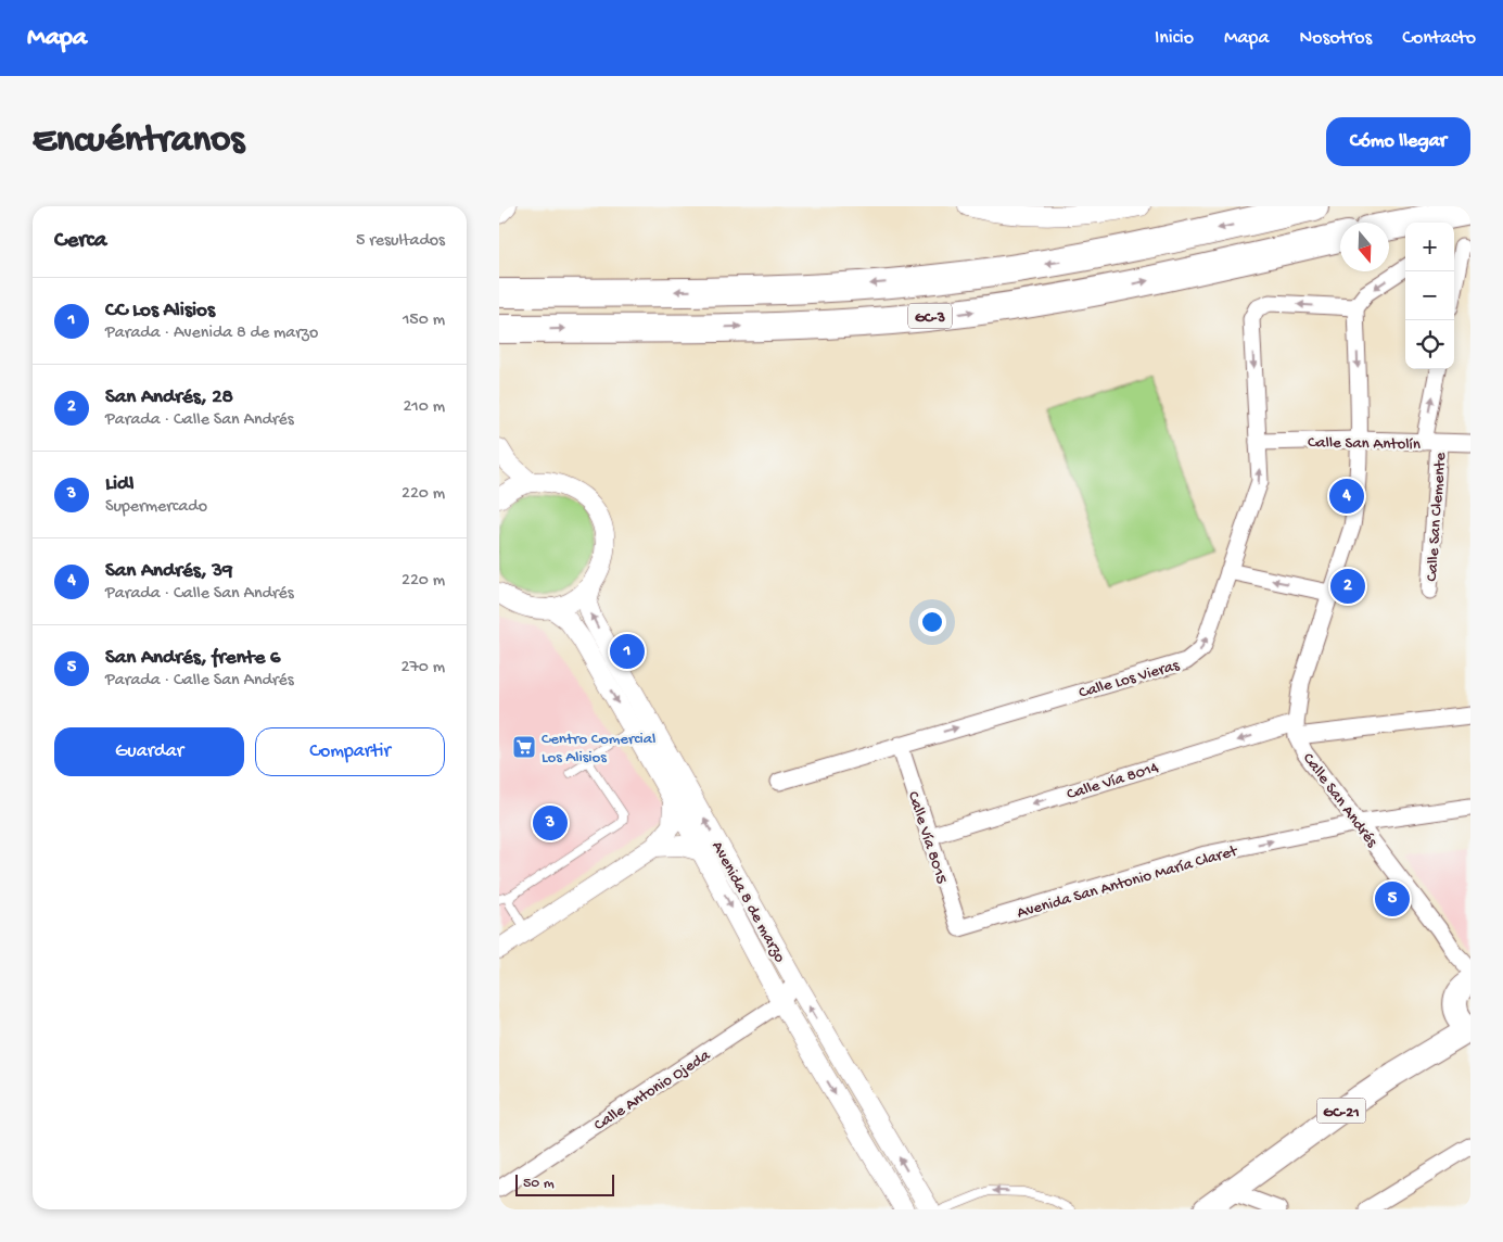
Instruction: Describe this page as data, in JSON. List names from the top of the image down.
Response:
{
  "streets": {
    "highway": ["GC-3"],
    "main road": ["GC-21"],
    "street": [
      "Calle San Antolín",
      "Calle San Clemente",
      "Calle Los Vieras",
      "Calle Vía 8014",
      "Calle San Andrés",
      "Calle Vía 8015",
      "Avenida San Antonio María Claret",
      "Avenida 8 de marzo",
      "Calle Antonio Ojeda"
    ]
  },
  "crossings": [
    ["Calle San Antolín", "Calle San Clemente"],
    ["Calle San Antolín", "Calle Los Vieras"],
    ["Calle Los Vieras", "Calle Vía 8015"],
    ["Calle Vía 8014", "Calle San Andrés"],
    ["Calle Vía 8014", "Calle Vía 8015"],
    ["Calle San Andrés", "Avenida San Antonio María Claret"],
    ["Calle San Andrés", "GC-21"],
    ["Calle Vía 8015", "Avenida San Antonio María Claret"],
    ["Avenida 8 de marzo", "Calle Antonio Ojeda"]
  ],
  "one_way": ["Calle Vía 8014", "Avenida San Antonio María Claret"],
  "places": {
    "supermarket": ["Centro Comercial Los Alisios"]
  },
  "scale_bar": "50 m",
  "north": "bottom",
  "page": {
    "header": "Mapa",
    "nav": [
      "Inicio",
      "Mapa",
      "Nosotros",
      "Contacto"
    ],
    "buttons": [
      "Cómo llegar",
      ["Guardar", "Compartir"]
    ],
    "title": "Encuéntranos",
    "heading": ["Cerca", "5 resultados"],
    "map_buttons": ["+", "−"],
    "list": [
      {
        "mark": "1",
        "name": "CC Los Alisios",
        "note": "Parada · Avenida 8 de marzo",
        "value": "150 m"
      },
      {
        "mark": "2",
        "name": "San Andrés, 28",
        "note": "Parada · Calle San Andrés",
        "value": "210 m"
      },
      {
        "mark": "3",
        "name": "Lidl",
        "note": "Supermercado",
        "value": "220 m"
      },
      {
        "mark": "4",
        "name": "San Andrés, 39",
        "note": "Parada · Calle San Andrés",
        "value": "220 m"
      },
      {
        "mark": "5",
        "name": "San Andrés, frente 6",
        "note": "Parada · Calle San Andrés",
        "value": "270 m"
      }
    ],
    "pins": [
      "4",
      "2",
      "1",
      "3",
      "5"
    ],
    "scale": "50 m"
  }
}
